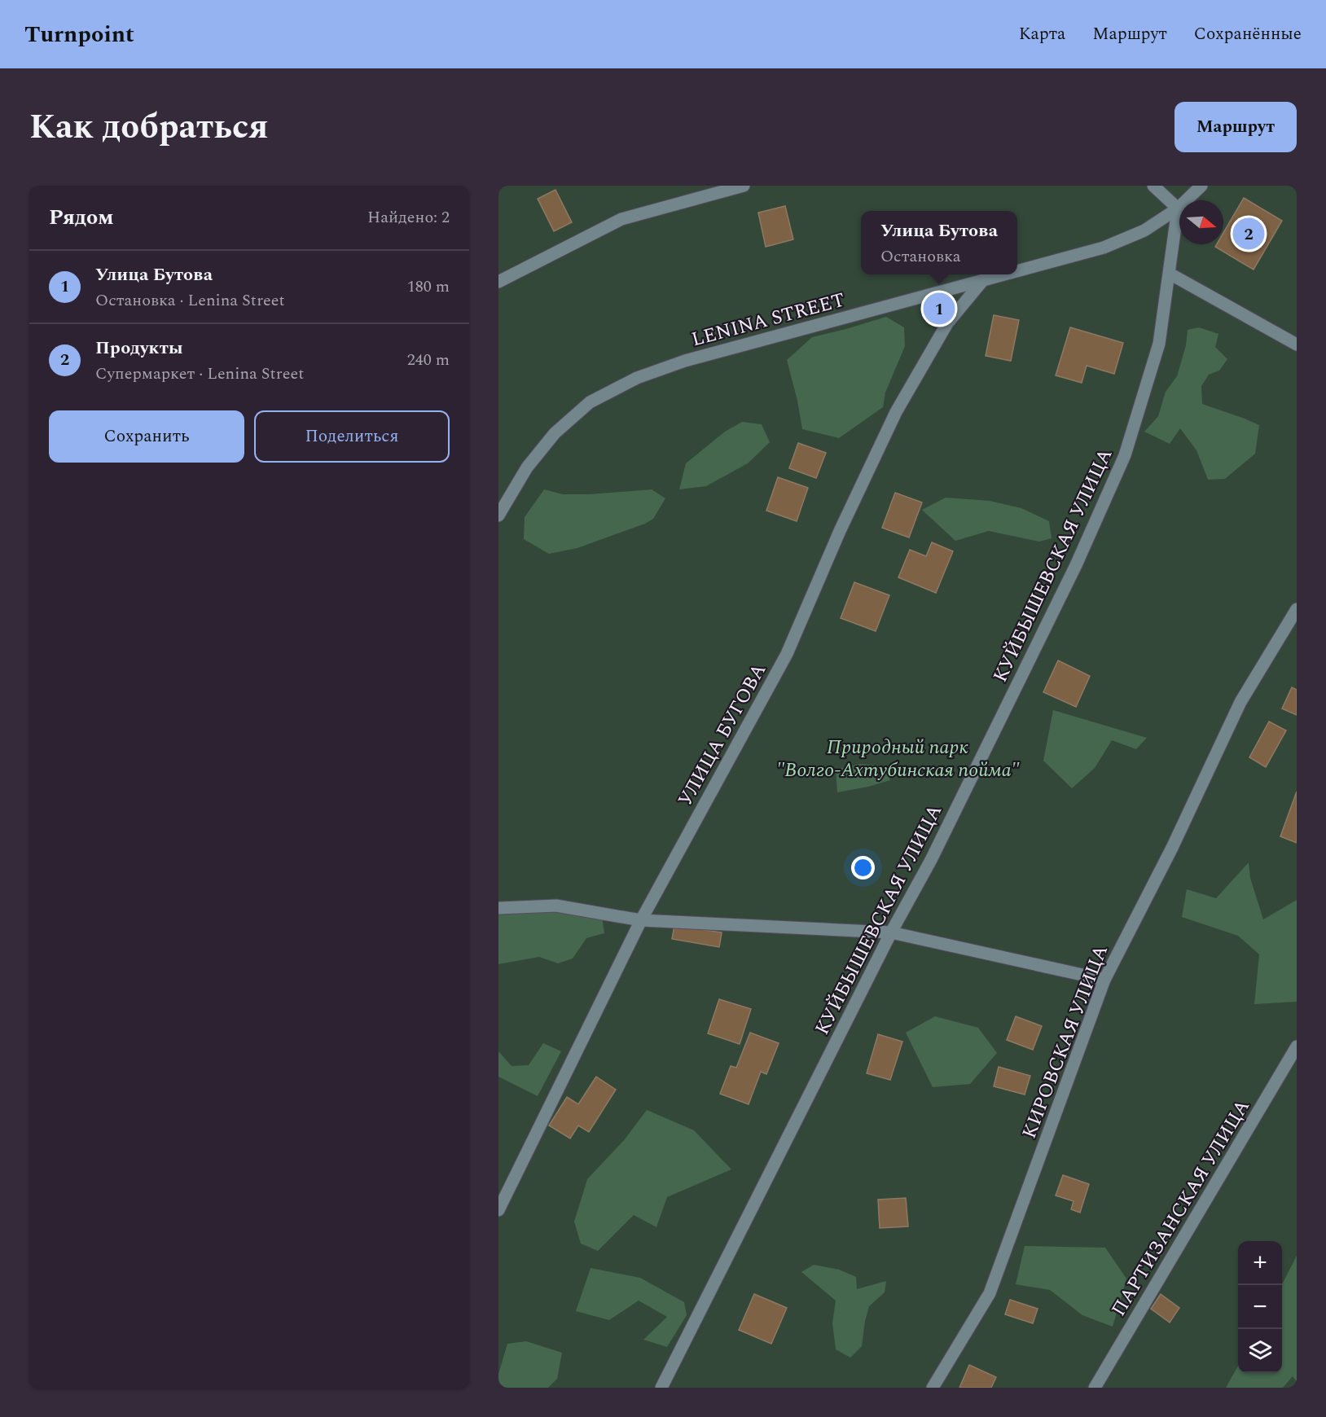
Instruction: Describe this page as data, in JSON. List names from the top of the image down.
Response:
{
  "streets": {
    "street": [
      "LENINA STREET",
      "КУЙБЫШЕВСКАЯ УЛИЦА",
      "УЛИЦА БУГОВА",
      "КИРОВСКАЯ УЛИЦА",
      "ПАРТИЗАНСКАЯ УЛИЦА"
    ]
  },
  "crossings": [
    ["LENINA STREET", "КУЙБЫШЕВСКАЯ УЛИЦА"],
    ["LENINA STREET", "УЛИЦА БУГОВА"]
  ],
  "parks": ["Природный парк \"Волго-Ахтубинская пойма\""],
  "north": "right",
  "page": {
    "header": "Turnpoint",
    "nav": ["Карта", "Маршрут", "Сохранённые"],
    "title": "Как добраться",
    "buttons": [
      "Маршрут",
      ["Сохранить", "Поделиться"]
    ],
    "heading": ["Рядом", "Найдено: 2"],
    "popup": ["Улица Бутова", "Остановка"],
    "pins": ["2", "1"],
    "list": [
      {
        "mark": "1",
        "name": "Улица Бутова",
        "note": "Остановка · Lenina Street",
        "value": "180 m"
      },
      {
        "mark": "2",
        "name": "Продукты",
        "note": "Супермаркет · Lenina Street",
        "value": "240 m"
      }
    ],
    "map_buttons": ["+", "−"]
  }
}
